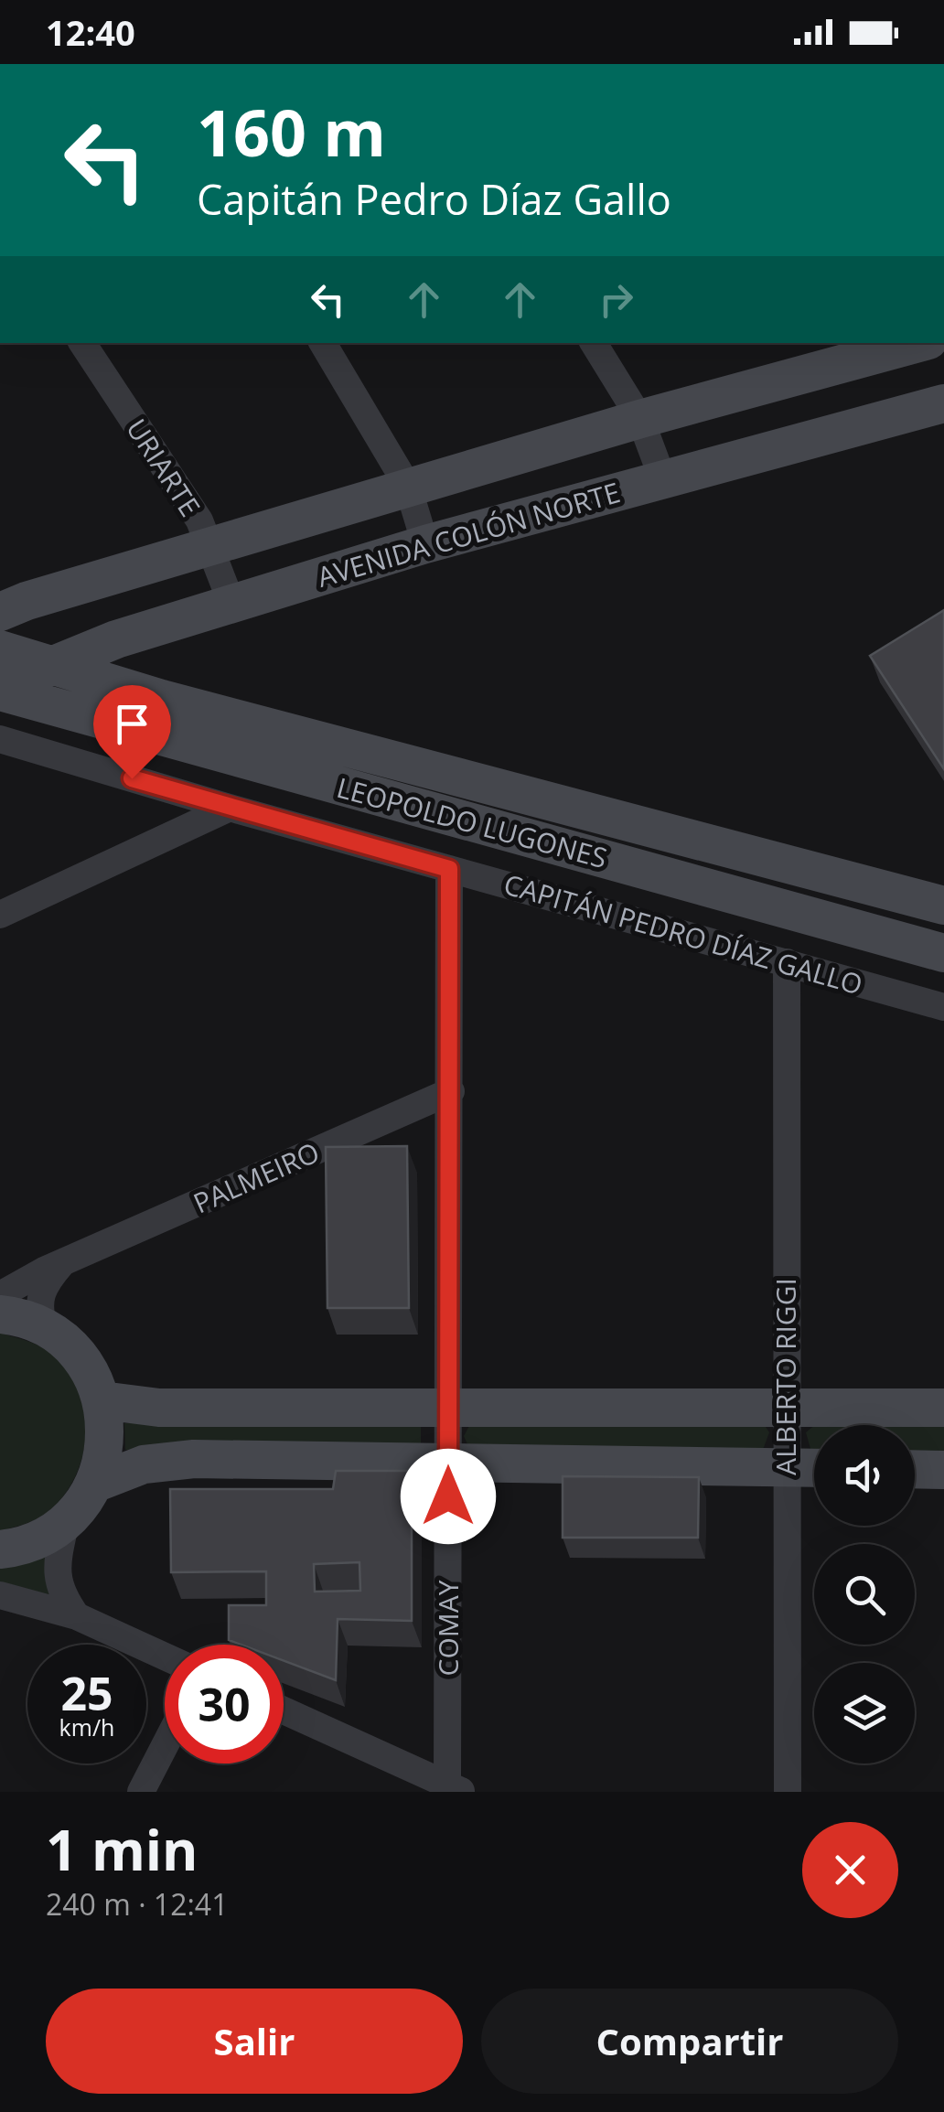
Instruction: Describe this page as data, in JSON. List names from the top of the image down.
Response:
{
  "streets": {
    "main road": ["AVENIDA COLÓN NORTE", "LEOPOLDO LUGONES"],
    "street": [
      "URIARTE",
      "CAPITÁN PEDRO DÍAZ GALLO",
      "PALMEIRO",
      "ALBERTO RIGGI",
      "COMAY"
    ]
  },
  "crossings": [
    ["URIARTE", "AVENIDA COLÓN NORTE"],
    ["AVENIDA COLÓN NORTE", "LEOPOLDO LUGONES"],
    ["CAPITÁN PEDRO DÍAZ GALLO", "ALBERTO RIGGI"],
    ["CAPITÁN PEDRO DÍAZ GALLO", "COMAY"],
    ["PALMEIRO", "COMAY"]
  ],
  "page": {
    "status": "12:40",
    "turn": ["160 m", "Capitán Pedro Díaz Gallo"],
    "speed": "25 km/h",
    "limit": "30",
    "heading": ["1 min", "240 m · 12:41"],
    "buttons": ["Salir", "Compartir"]
  }
}
